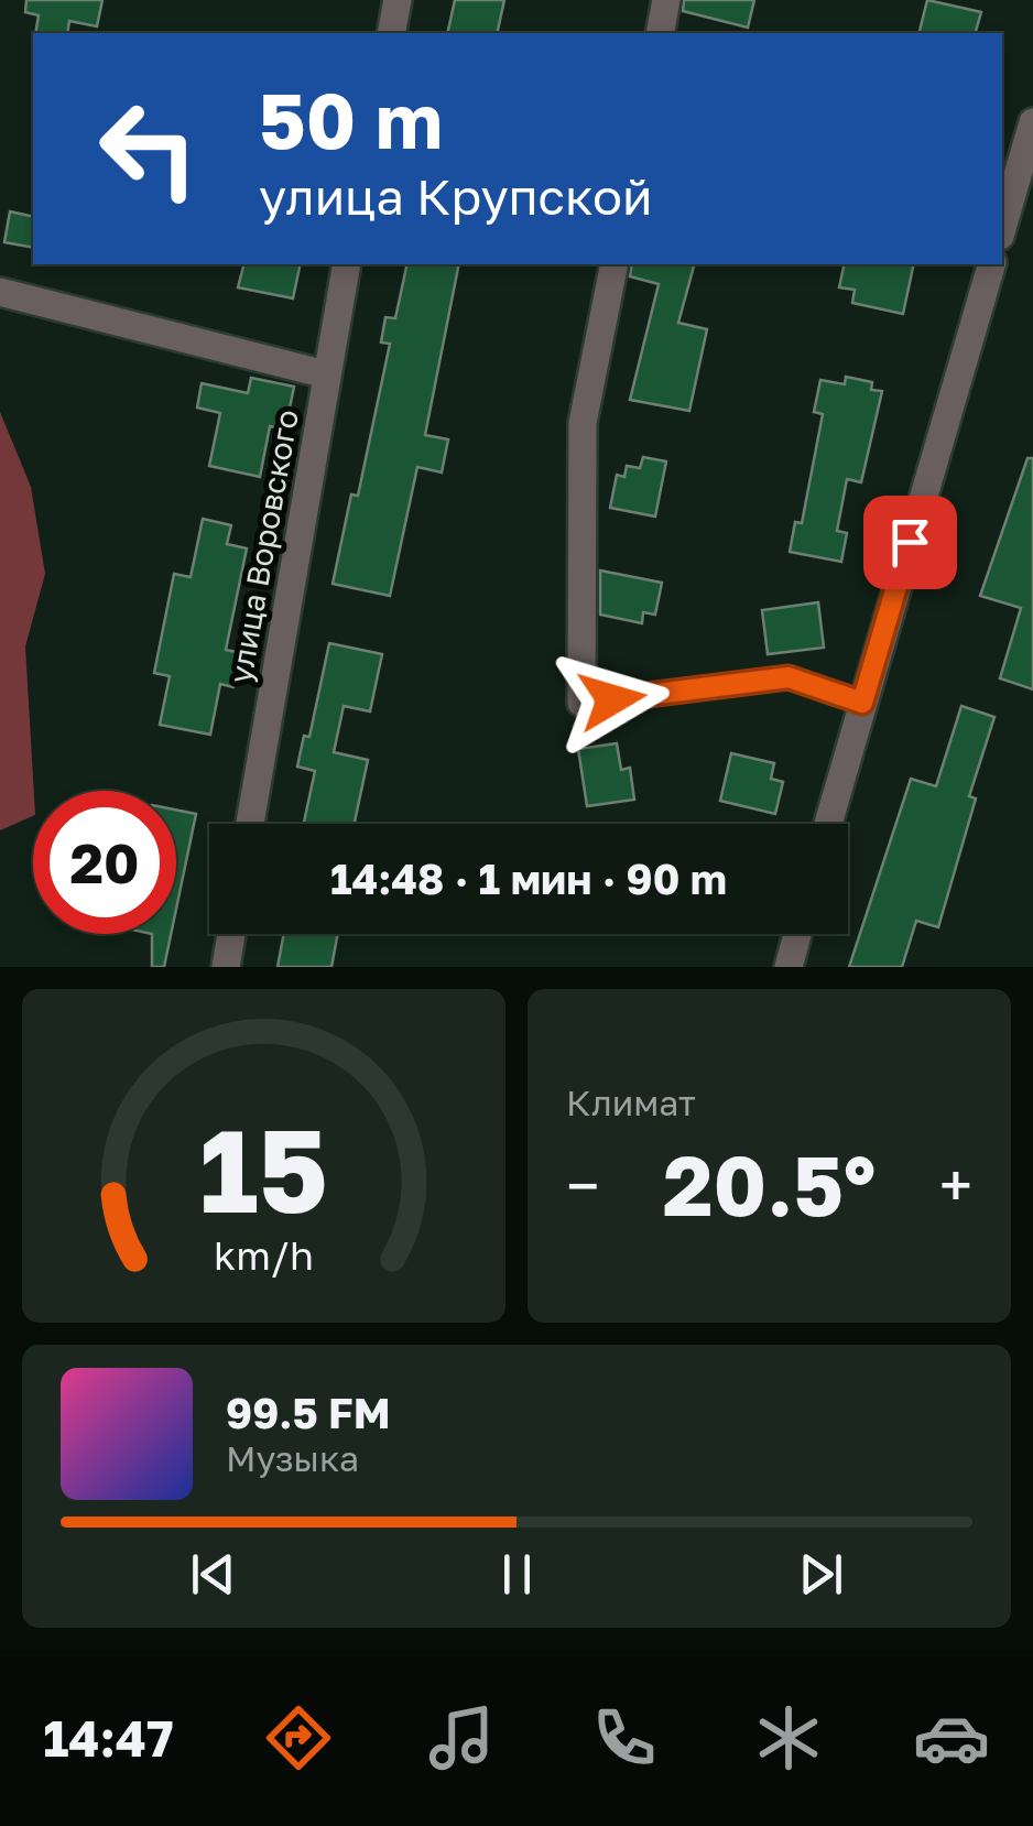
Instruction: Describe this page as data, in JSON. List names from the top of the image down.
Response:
{
  "streets": {
    "street": ["улица Воровского"]
  },
  "page": {
    "turn": ["50 m", "улица Крупской"],
    "limit": "20",
    "trip": "14:48 · 1 мин · 90 m",
    "tile": "Климат",
    "heat": ["−", "20.5°", "+"],
    "song": ["99.5 FM", "Музыка"],
    "tabs": "14:47",
    "gauge": ["15", "km/h"]
  }
}
